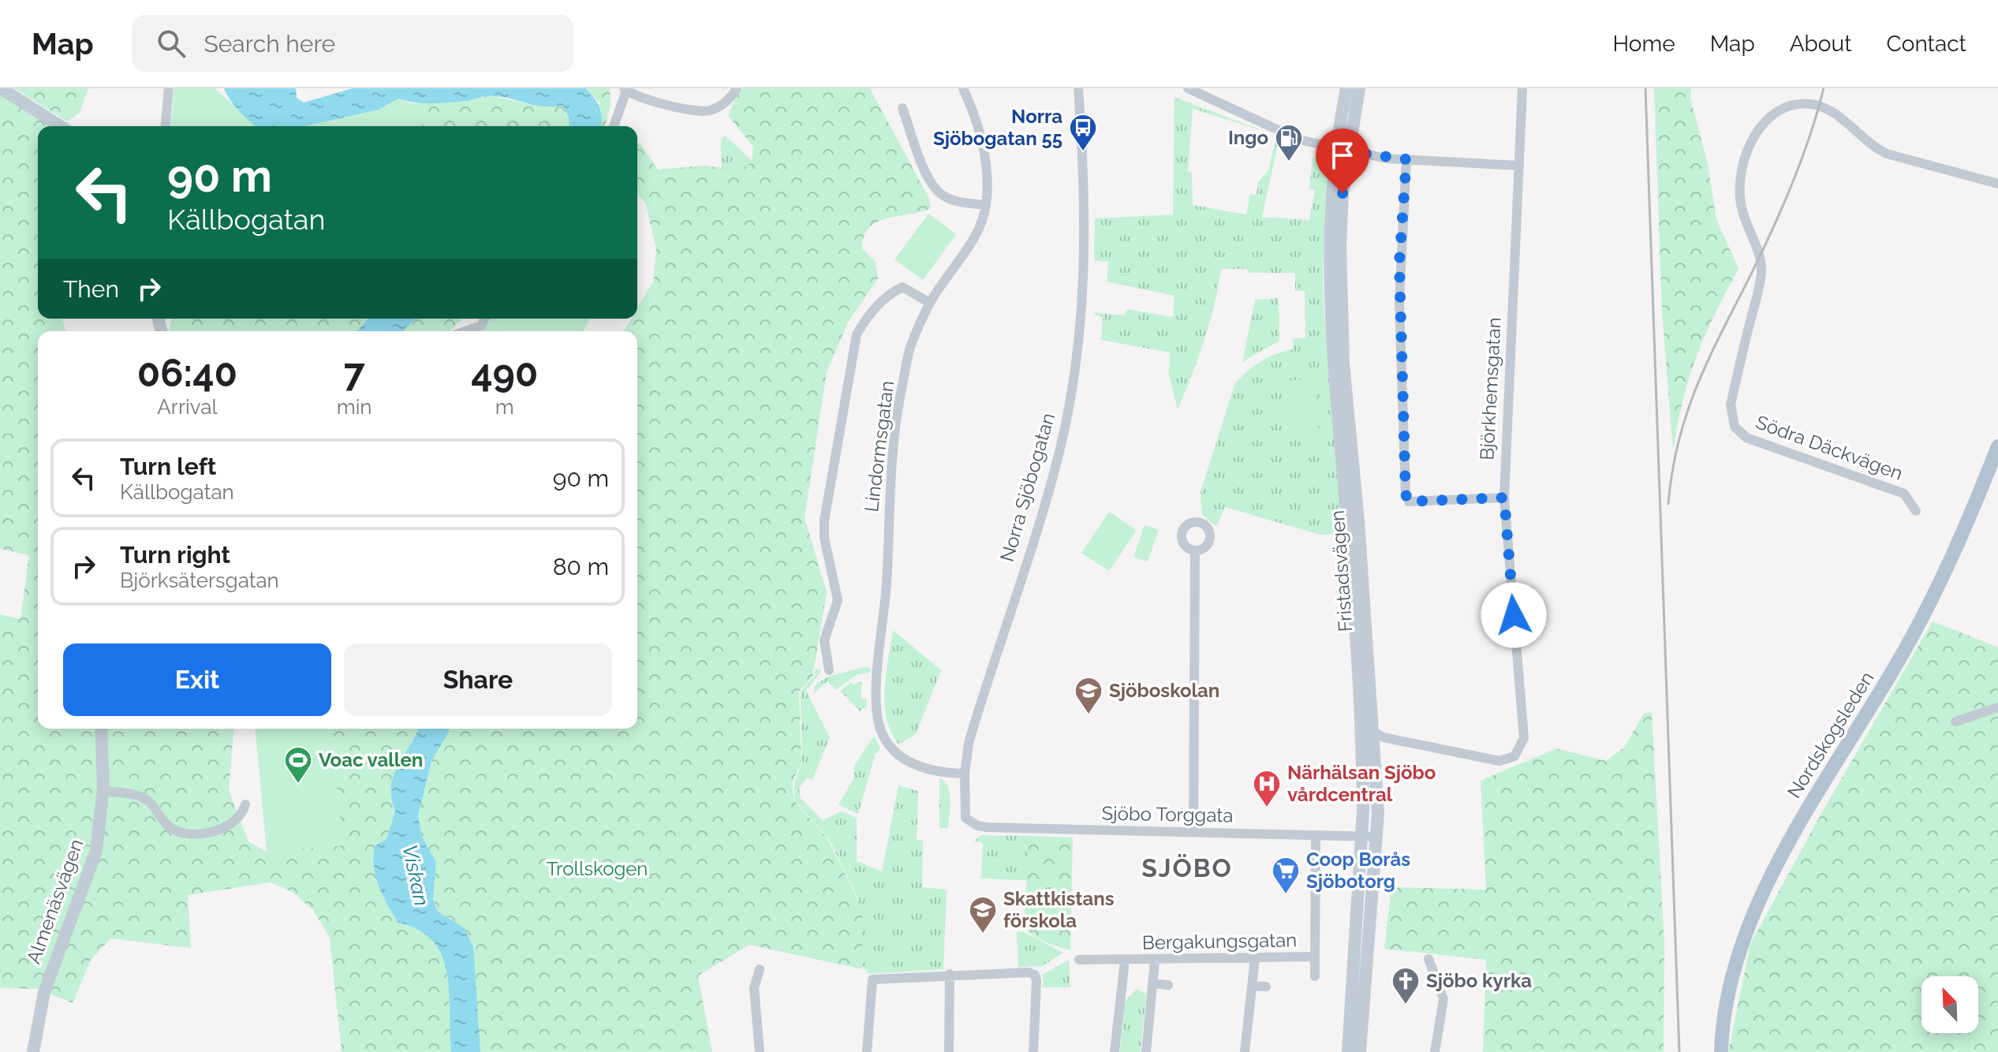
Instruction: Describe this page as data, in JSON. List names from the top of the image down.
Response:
{
  "streets": {
    "main road": ["Nordskogsleden"],
    "street": [
      "Björkhemsgatan",
      "Lindormsgatan",
      "Södra Däckvägen",
      "Norra Sjöbogatan",
      "Fristadsvägen",
      "Sjöbo Torggata",
      "Almenäsvägen",
      "Bergakungsgatan"
    ]
  },
  "crossings": [
    ["Björkhemsgatan", "Fristadsvägen"],
    ["Lindormsgatan", "Norra Sjöbogatan"],
    ["Norra Sjöbogatan", "Sjöbo Torggata"],
    ["Fristadsvägen", "Sjöbo Torggata"],
    ["Sjöbo Torggata", "Bergakungsgatan"]
  ],
  "districts": ["SJÖBO"],
  "water": ["Viskan"],
  "parks": ["Trollskogen"],
  "places": {
    "bus stop": ["Norra Sjöbogatan 55"],
    "fuel station": ["Ingo"],
    "school or university": ["Sjöboskolan", "Skattkistans förskola"],
    "sports": ["Voac vallen"],
    "hospital": ["Närhälsan Sjöbo vårdcentral"],
    "supermarket": ["Coop Borås Sjöbotorg"],
    "church": ["Sjöbo kyrka"]
  },
  "north": "top left",
  "page": {
    "header": "Map",
    "search": "Search here",
    "nav": [
      "Home",
      "Map",
      "About",
      "Contact"
    ],
    "turn": ["90 m", "Källbogatan"],
    "then": "Then",
    "eta": [
      "06:40",
      "Arrival",
      "7",
      "min",
      "490",
      "m"
    ],
    "list": [
      {
        "name": "Turn left",
        "note": "Källbogatan",
        "value": "90 m"
      },
      {
        "name": "Turn right",
        "note": "Björksätersgatan",
        "value": "80 m"
      }
    ],
    "buttons": ["Exit", "Share"]
  }
}
